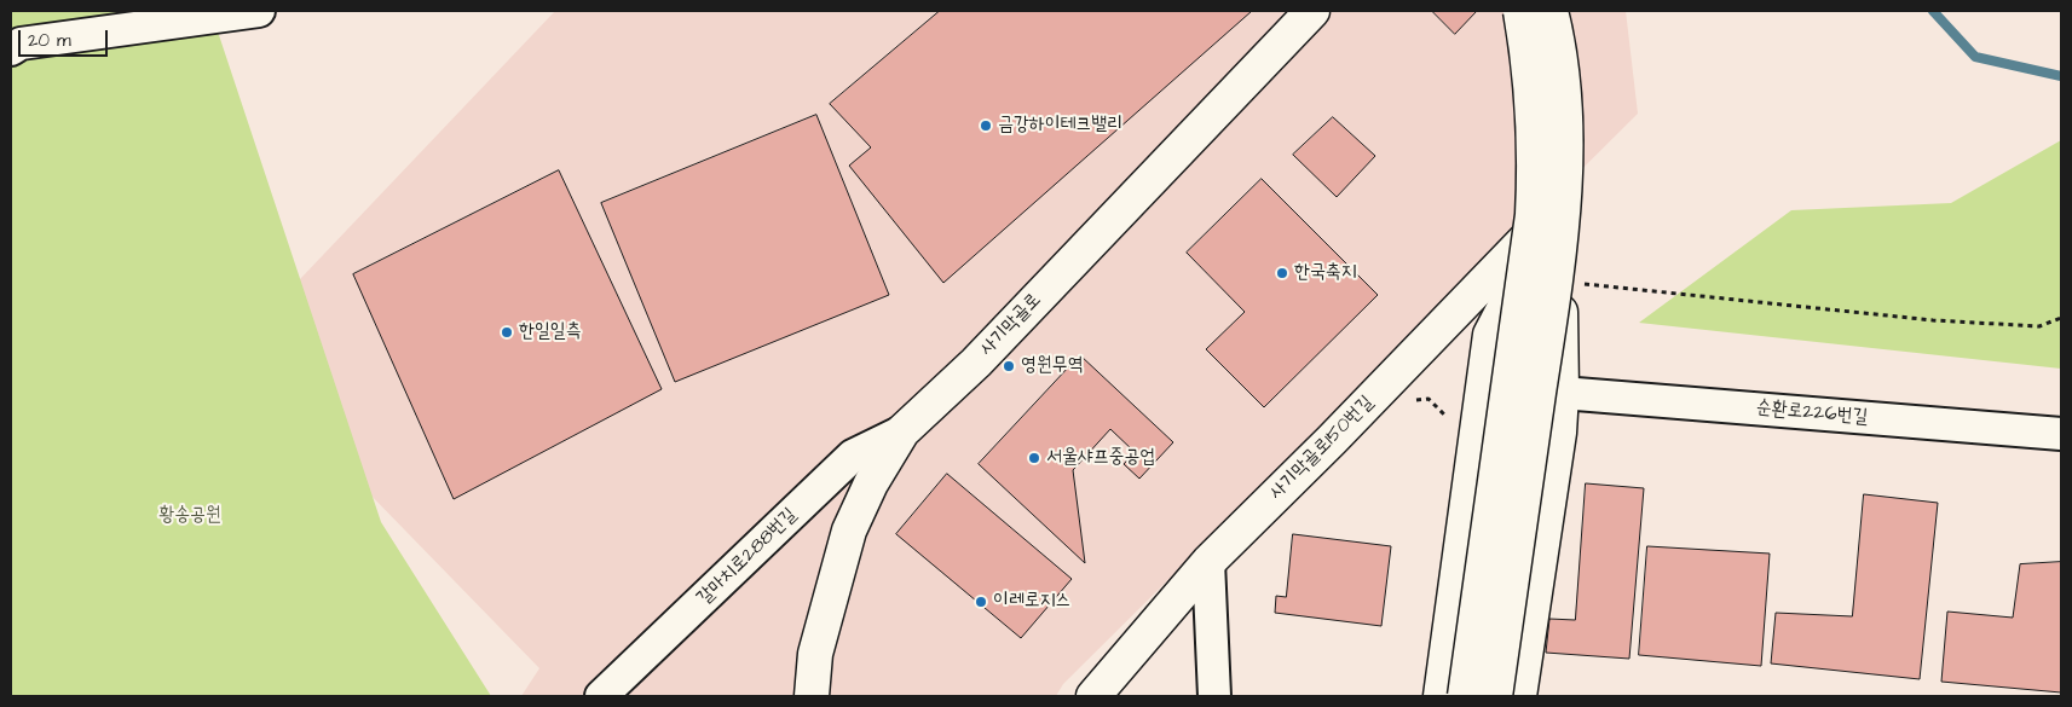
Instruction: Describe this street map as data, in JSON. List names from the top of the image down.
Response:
{
  "streets": {
    "main road": ["사기막골로", "사기막골로150번길"],
    "street": ["순환로226번길", "갈마치로288번길"]
  },
  "crossings": [
    ["사기막골로", "갈마치로288번길"]
  ],
  "parks": ["황송공원"],
  "places": [
    "금강하이테크밸리",
    "한국축지",
    "한일일측",
    "영원무역",
    "서울샤프중공업",
    "이레로지스"
  ],
  "scale_bar": "20 m"
}
